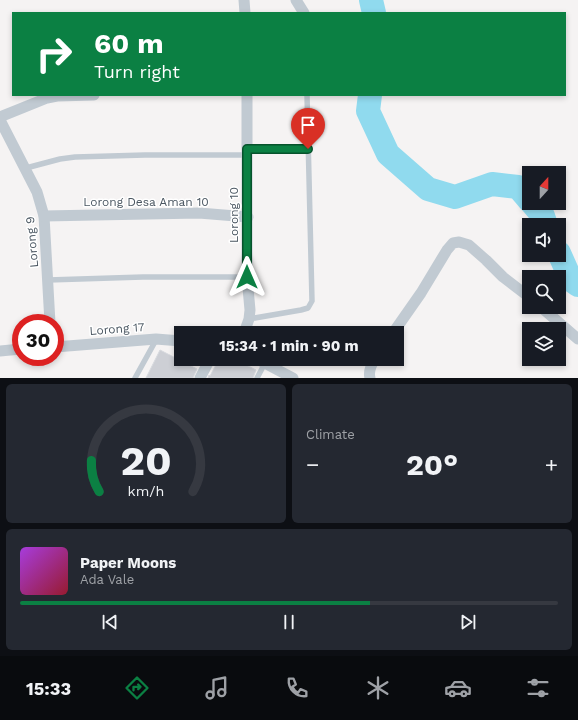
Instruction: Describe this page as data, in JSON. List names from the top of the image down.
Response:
{
  "streets": {
    "street": [
      "Lorong Desa Aman 10",
      "Lorong 10",
      "Lorong 9",
      "Lorong 17"
    ]
  },
  "crossings": [
    ["Lorong Desa Aman 10", "Lorong 10"],
    ["Lorong Desa Aman 10", "Lorong 9"]
  ],
  "north": "top",
  "page": {
    "turn": ["60 m", "Turn right"],
    "limit": "30",
    "trip": "15:34 · 1 min · 90 m",
    "tile": "Climate",
    "heat": ["−", "20°", "+"],
    "song": ["Paper Moons", "Ada Vale"],
    "tabs": "15:33",
    "gauge": ["20", "km/h"]
  }
}
